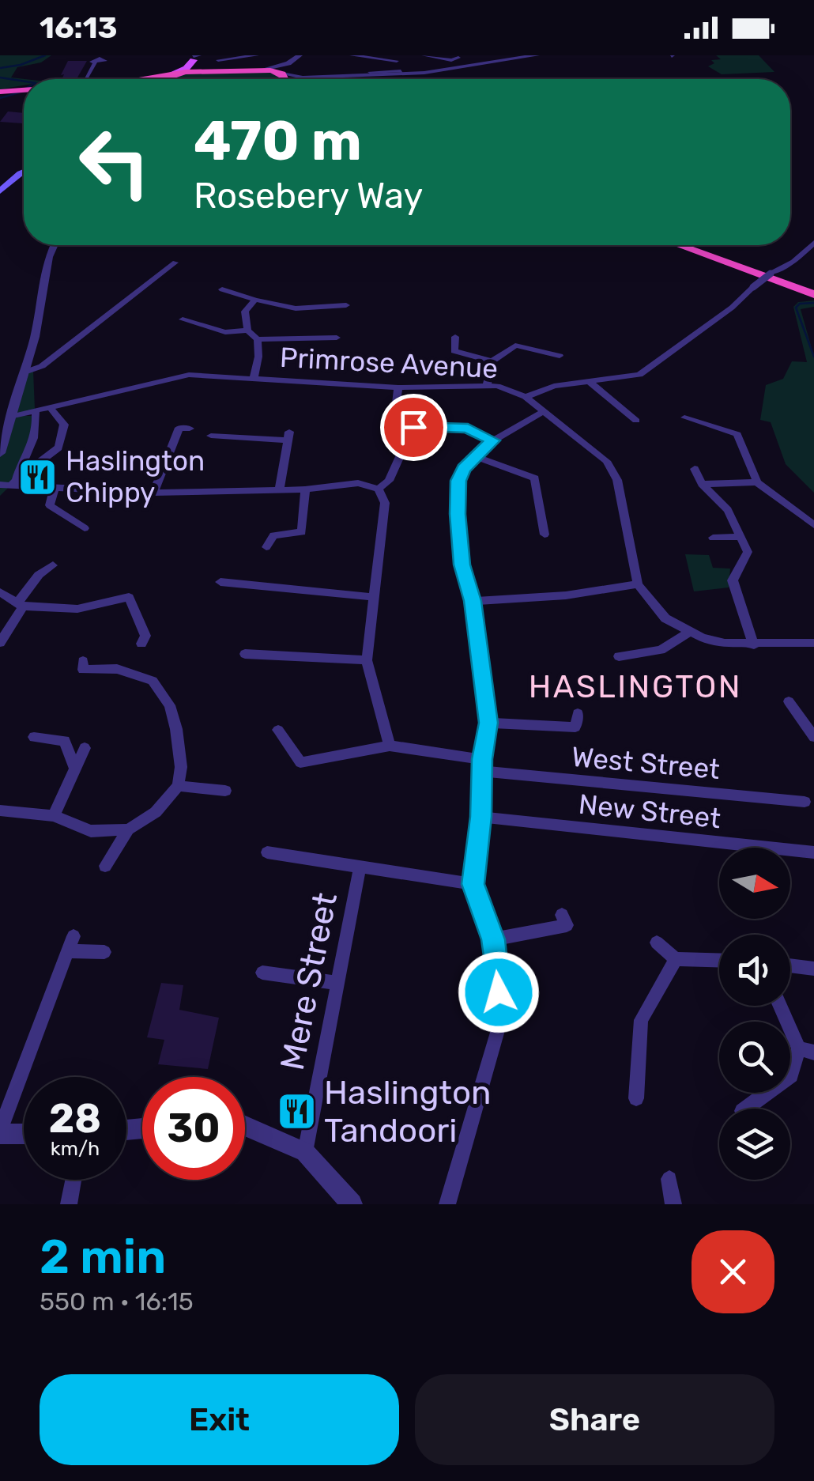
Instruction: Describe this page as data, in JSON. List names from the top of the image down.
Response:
{
  "streets": {
    "street": [
      "Primrose Avenue",
      "West Street",
      "New Street",
      "Mere Street"
    ]
  },
  "districts": ["HASLINGTON"],
  "places": {
    "restaurant": ["Haslington Chippy", "Haslington Tandoori"]
  },
  "north": "right",
  "page": {
    "status": "16:13",
    "turn": ["470 m", "Rosebery Way"],
    "speed": "28 km/h",
    "limit": "30",
    "heading": ["2 min", "550 m · 16:15"],
    "buttons": ["Exit", "Share"]
  }
}
